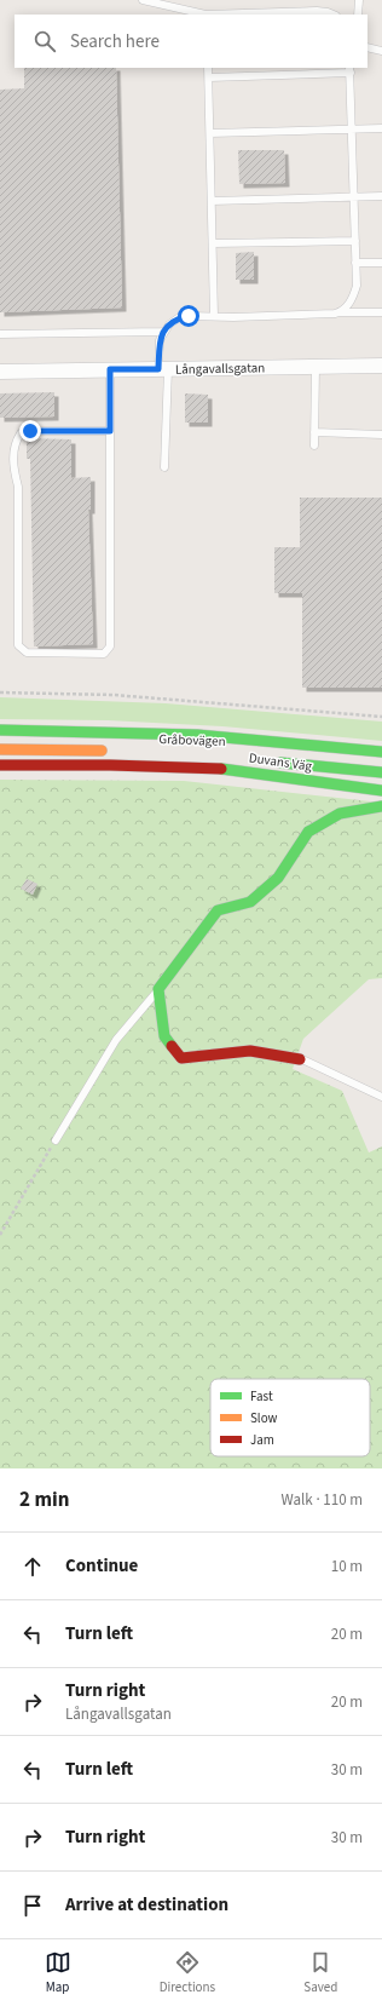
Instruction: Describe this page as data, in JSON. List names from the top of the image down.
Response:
{
  "streets": {
    "street": ["Långavallsgatan", "Gråbovägen", "Duvans Väg"]
  },
  "legend": ["Fast", "Slow", "Jam"],
  "page": {
    "search": "Search here",
    "heading": ["2 min", "Walk · 110 m"],
    "list": [
      ["Continue", "10 m"],
      ["Turn left", "20 m"],
      ["Turn right", "Långavallsgatan", "20 m"],
      ["Turn left", "30 m"],
      ["Turn right", "30 m"],
      "Arrive at destination"
    ],
    "nav": ["Map", "Directions", "Saved"]
  }
}
